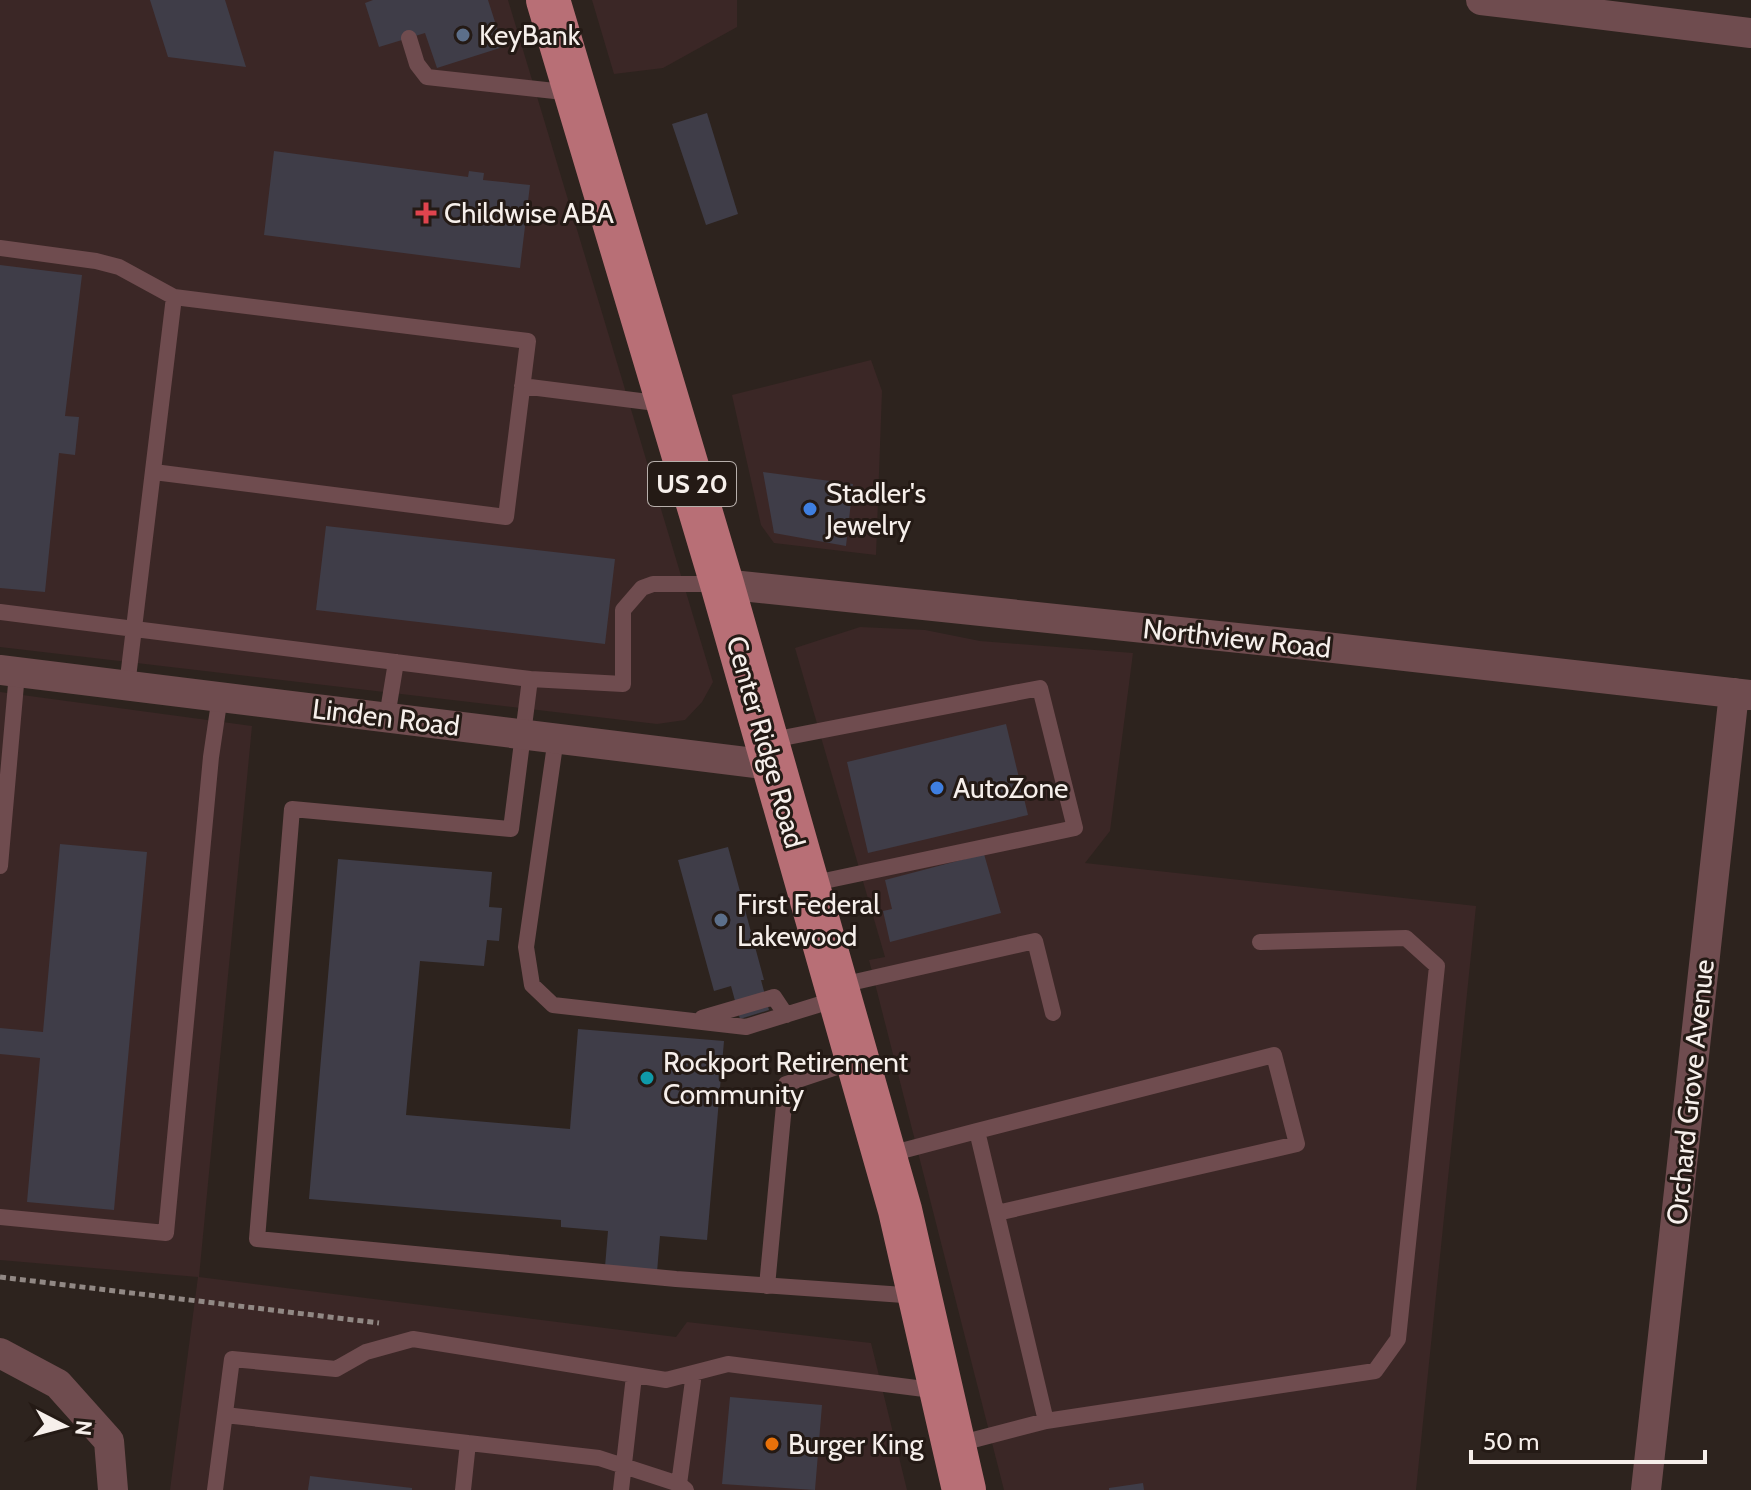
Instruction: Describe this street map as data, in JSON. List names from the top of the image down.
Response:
{
  "streets": {
    "main road": ["US 20", "Center Ridge Road"],
    "street": ["Northview Road", "Linden Road", "Orchard Grove Avenue"]
  },
  "crossings": [
    ["Northview Road", "Center Ridge Road"],
    ["Northview Road", "Orchard Grove Avenue"],
    ["Linden Road", "Center Ridge Road"]
  ],
  "places": {
    "other": [
      "KeyBank",
      "Stadler's Jewelry",
      "AutoZone",
      "First Federal Lakewood",
      "Rockport Retirement Community",
      "Burger King"
    ],
    "health": ["Childwise ABA"]
  },
  "scale_bar": "50 m",
  "north": "right"
}
